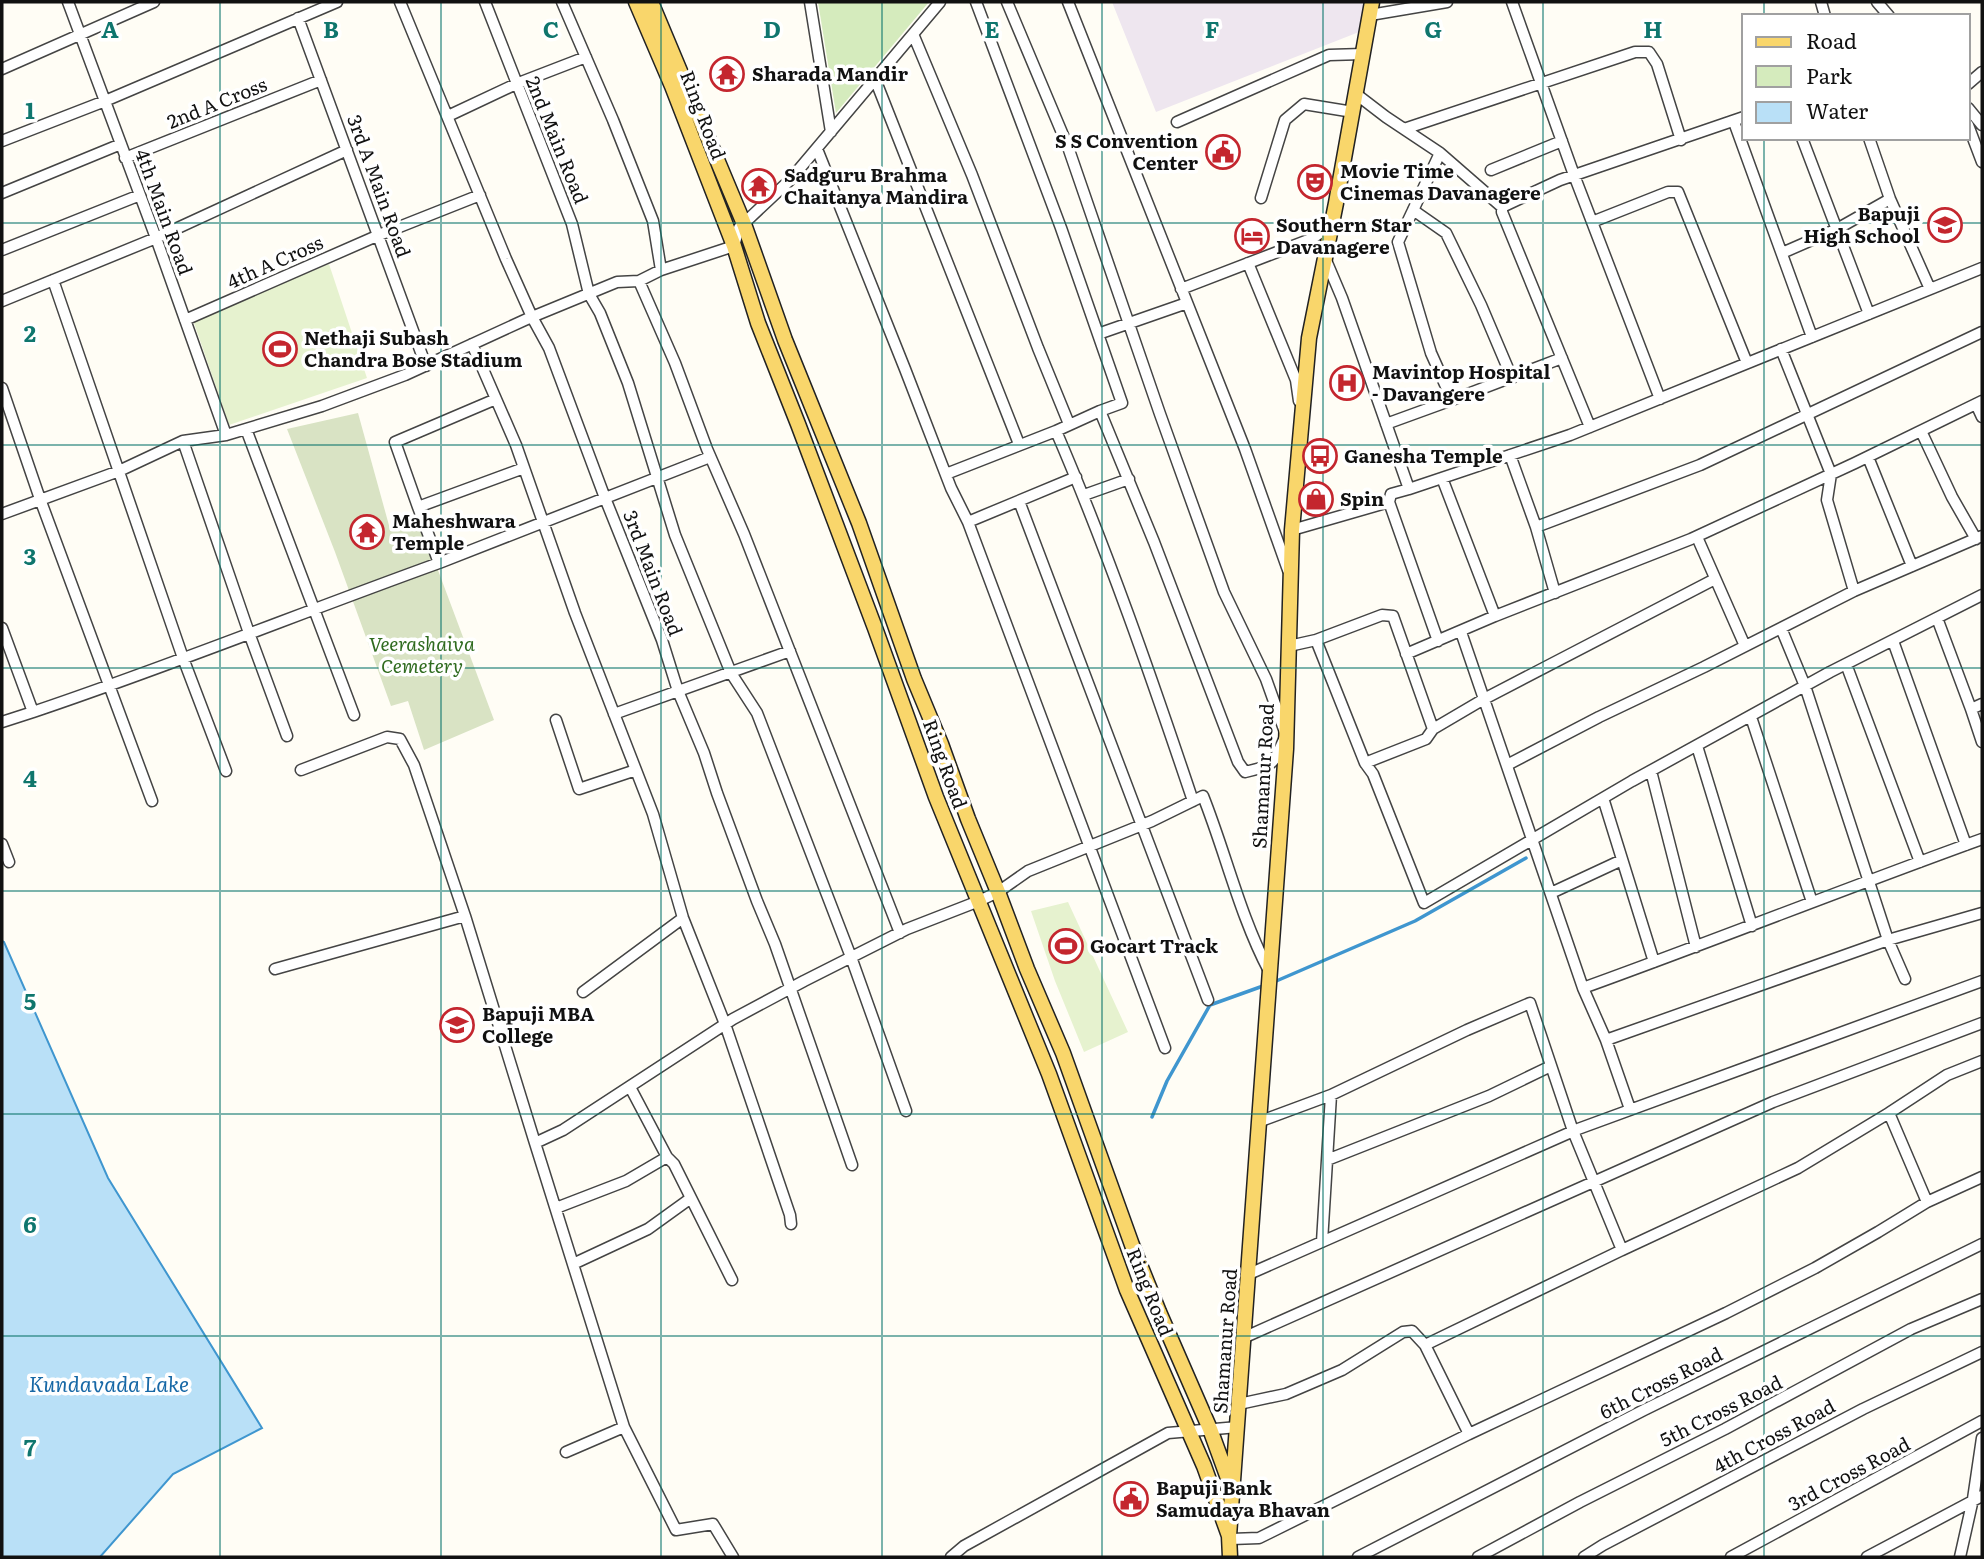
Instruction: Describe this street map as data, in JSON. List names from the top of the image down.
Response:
{
  "streets": {
    "main road": ["Ring Road", "Shamanur Road"],
    "street": [
      "2nd A Cross",
      "2nd Main Road",
      "3rd A Main Road",
      "4th Main Road",
      "4th A Cross",
      "3rd Main Road",
      "6th Cross Road",
      "5th Cross Road",
      "4th Cross Road",
      "3rd Cross Road"
    ]
  },
  "crossings": [
    ["2nd A Cross", "3rd A Main Road"],
    ["2nd A Cross", "4th Main Road"],
    ["Ring Road", "Shamanur Road"],
    ["3rd A Main Road", "4th A Cross"],
    ["4th Main Road", "4th A Cross"],
    ["4th A Cross", "3rd Main Road"]
  ],
  "water": ["Kundavada Lake"],
  "parks": ["Veerashaiva Cemetery"],
  "places": {
    "temple": ["Sharada Mandir", "Sadguru Brahma Chaitanya Mandira", "Maheshwara Temple"],
    "public building": ["S S Convention Center", "Bapuji Bank Samudaya Bhavan"],
    "theatre": ["Movie Time Cinemas Davanagere"],
    "school or university": ["Bapuji High School", "Bapuji MBA College"],
    "hotel": ["Southern Star Davanagere"],
    "sports": ["Nethaji Subash Chandra Bose Stadium", "Gocart Track"],
    "hospital": ["Mavintop Hospital - Davangere"],
    "bus stop": ["Ganesha Temple"],
    "shop": ["Spin"]
  },
  "legend": ["Road", "Park", "Water"],
  "grid": {
    "columns": [
      "A",
      "B",
      "C",
      "D",
      "E",
      "F",
      "G",
      "H"
    ],
    "rows": [
      "1",
      "2",
      "3",
      "4",
      "5",
      "6",
      "7"
    ]
  }
}
